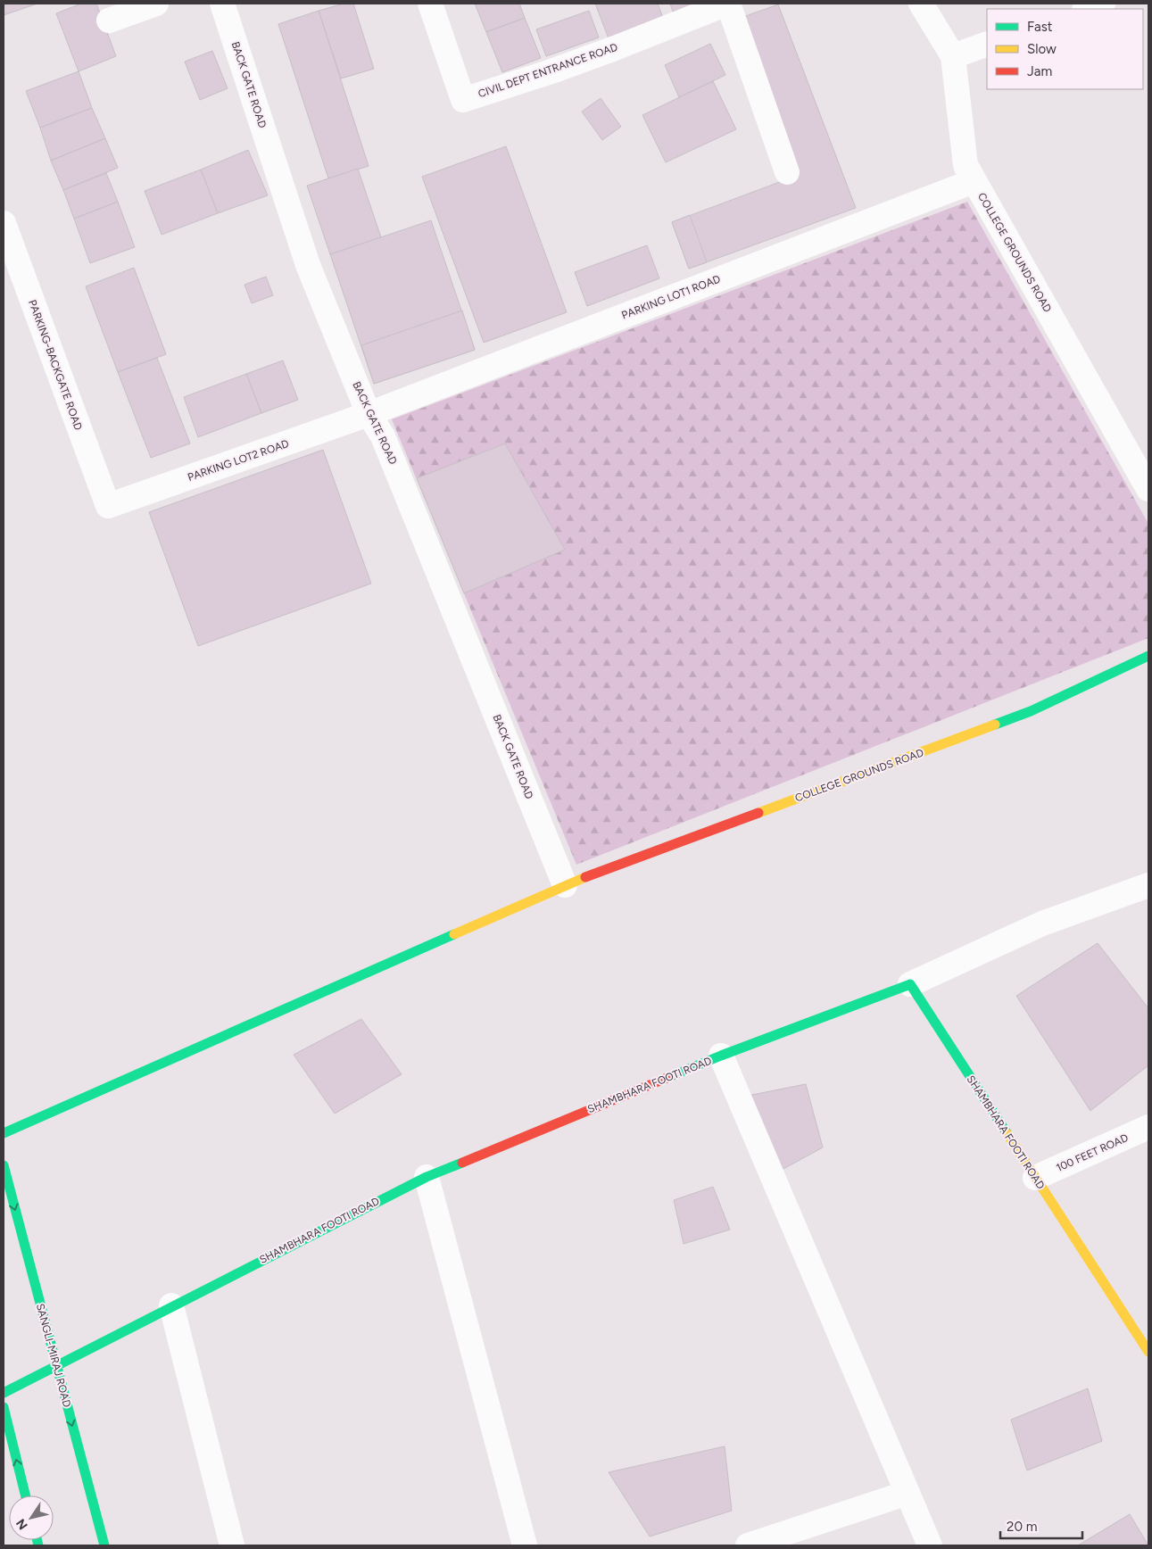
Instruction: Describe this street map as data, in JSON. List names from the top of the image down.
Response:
{
  "streets": {
    "main road": ["COLLEGE GROUNDS ROAD", "SHAMBHARA FOOTI ROAD", "SANGLI-MIRAJ ROAD"],
    "street": [
      "CIVIL DEPT ENTRANCE ROAD",
      "BACK GATE ROAD",
      "PARKING LOT1 ROAD",
      "PARKING-BACKGATE ROAD",
      "PARKING LOT2 ROAD",
      "100 FEET ROAD"
    ]
  },
  "crossings": [
    ["BACK GATE ROAD", "COLLEGE GROUNDS ROAD"],
    ["BACK GATE ROAD", "PARKING LOT1 ROAD"],
    ["BACK GATE ROAD", "PARKING LOT2 ROAD"],
    ["COLLEGE GROUNDS ROAD", "PARKING LOT1 ROAD"],
    ["PARKING LOT1 ROAD", "PARKING LOT2 ROAD"],
    ["PARKING-BACKGATE ROAD", "PARKING LOT2 ROAD"],
    ["SHAMBHARA FOOTI ROAD", "100 FEET ROAD"],
    ["SHAMBHARA FOOTI ROAD", "SANGLI-MIRAJ ROAD"]
  ],
  "one_way": ["SANGLI-MIRAJ ROAD"],
  "legend": ["Fast", "Slow", "Jam"],
  "scale_bar": "20 m",
  "north": "bottom left"
}
